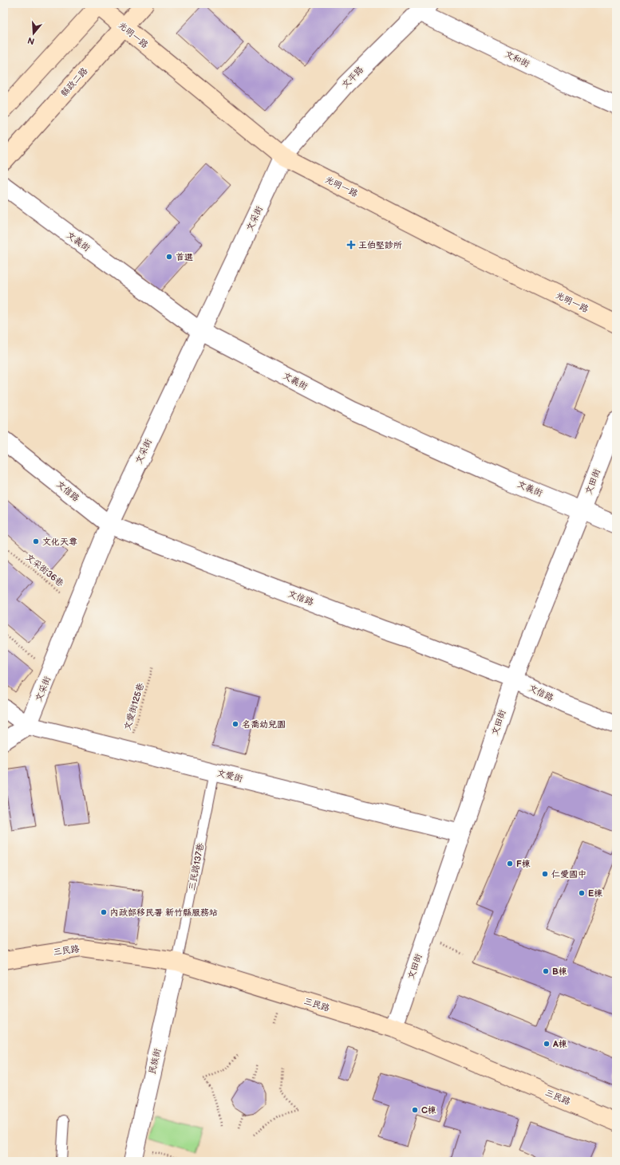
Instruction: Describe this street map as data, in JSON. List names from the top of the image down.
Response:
{
  "streets": {
    "street": [
      "光明一路",
      "文和街",
      "文平路",
      "縣政二路",
      "文采街",
      "文義街",
      "文田街",
      "文信路",
      "文愛街",
      "三民路",
      "民族街"
    ],
    "lane": ["三民路137巷"],
    "path": ["文采街36巷", "文愛街125巷"]
  },
  "crossings": [
    ["光明一路", "文平路"],
    ["光明一路", "縣政二路"],
    ["光明一路", "文采街"],
    ["文和街", "文平路"],
    ["文平路", "文采街"],
    ["文采街", "文義街"],
    ["文采街", "文信路"],
    ["文采街", "文采街36巷"],
    ["文采街", "文愛街"],
    ["文義街", "文田街"],
    ["文田街", "文信路"],
    ["文田街", "文愛街"],
    ["文田街", "三民路"],
    ["文愛街125巷", "文愛街"],
    ["文愛街", "三民路137巷"],
    ["三民路137巷", "三民路"],
    ["三民路137巷", "民族街"],
    ["三民路", "民族街"]
  ],
  "places": {
    "health": ["王伯堅診所"],
    "other": [
      "首選",
      "文化天尊",
      "名喬幼兒園",
      "F棟",
      "仁愛國中",
      "E棟",
      "內政部移民署 新竹縣服務站",
      "B棟",
      "A棟",
      "C棟"
    ]
  },
  "north": "bottom"
}
